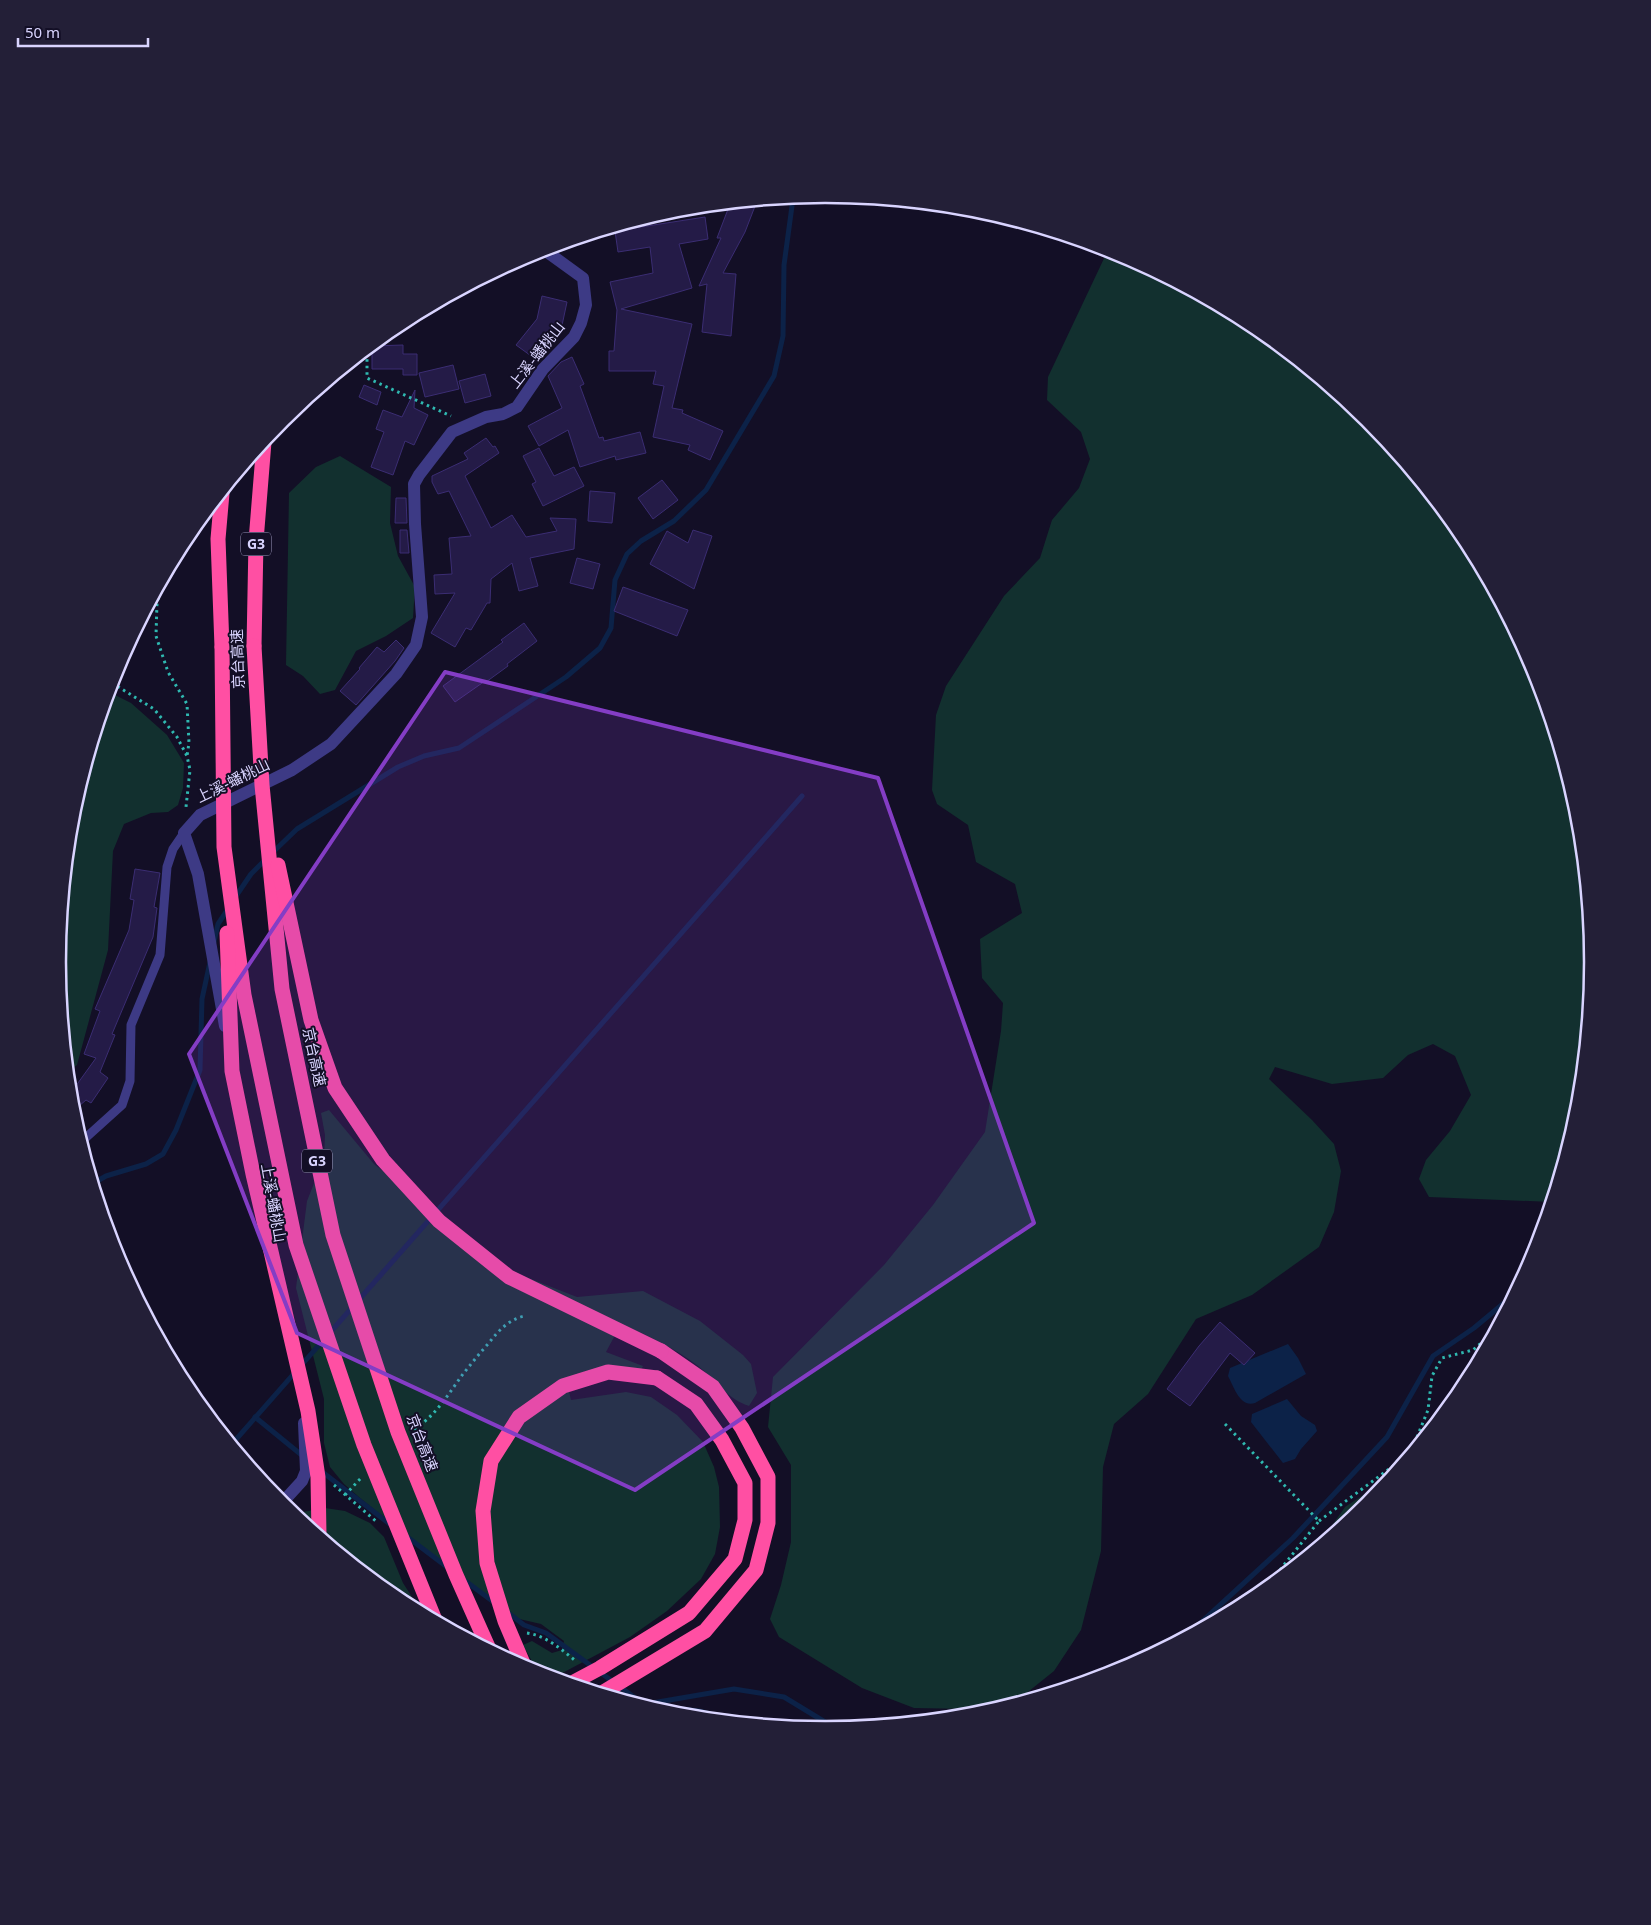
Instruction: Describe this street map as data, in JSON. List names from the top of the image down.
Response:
{
  "streets": {
    "highway": ["G3", "京台高速"],
    "street": ["上溪-蟠桃山"]
  },
  "scale_bar": "50 m"
}
